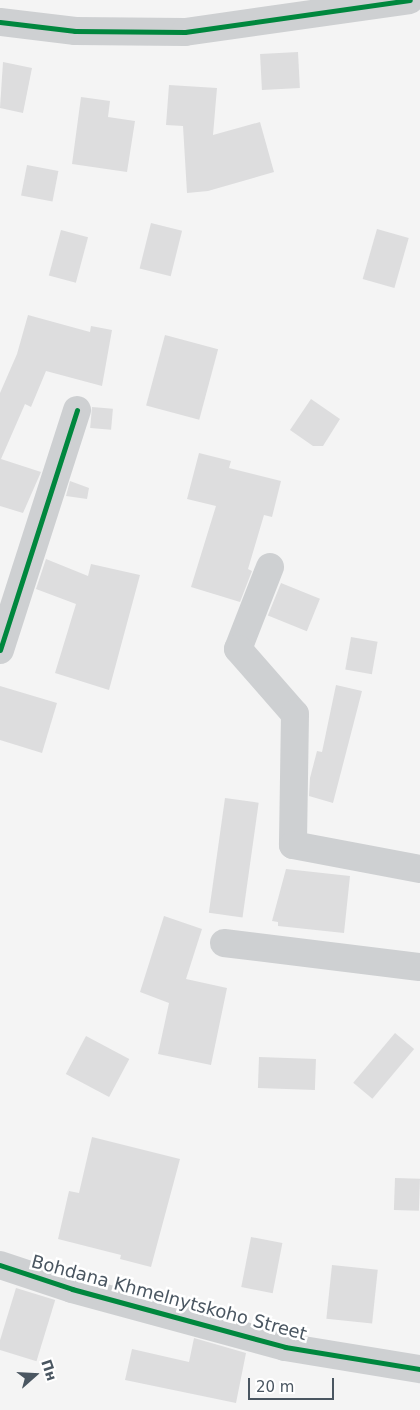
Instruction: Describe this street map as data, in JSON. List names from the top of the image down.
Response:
{
  "streets": {
    "street": ["Bohdana Khmelnytskoho Street"]
  },
  "scale_bar": "20 m",
  "north": "right"
}
